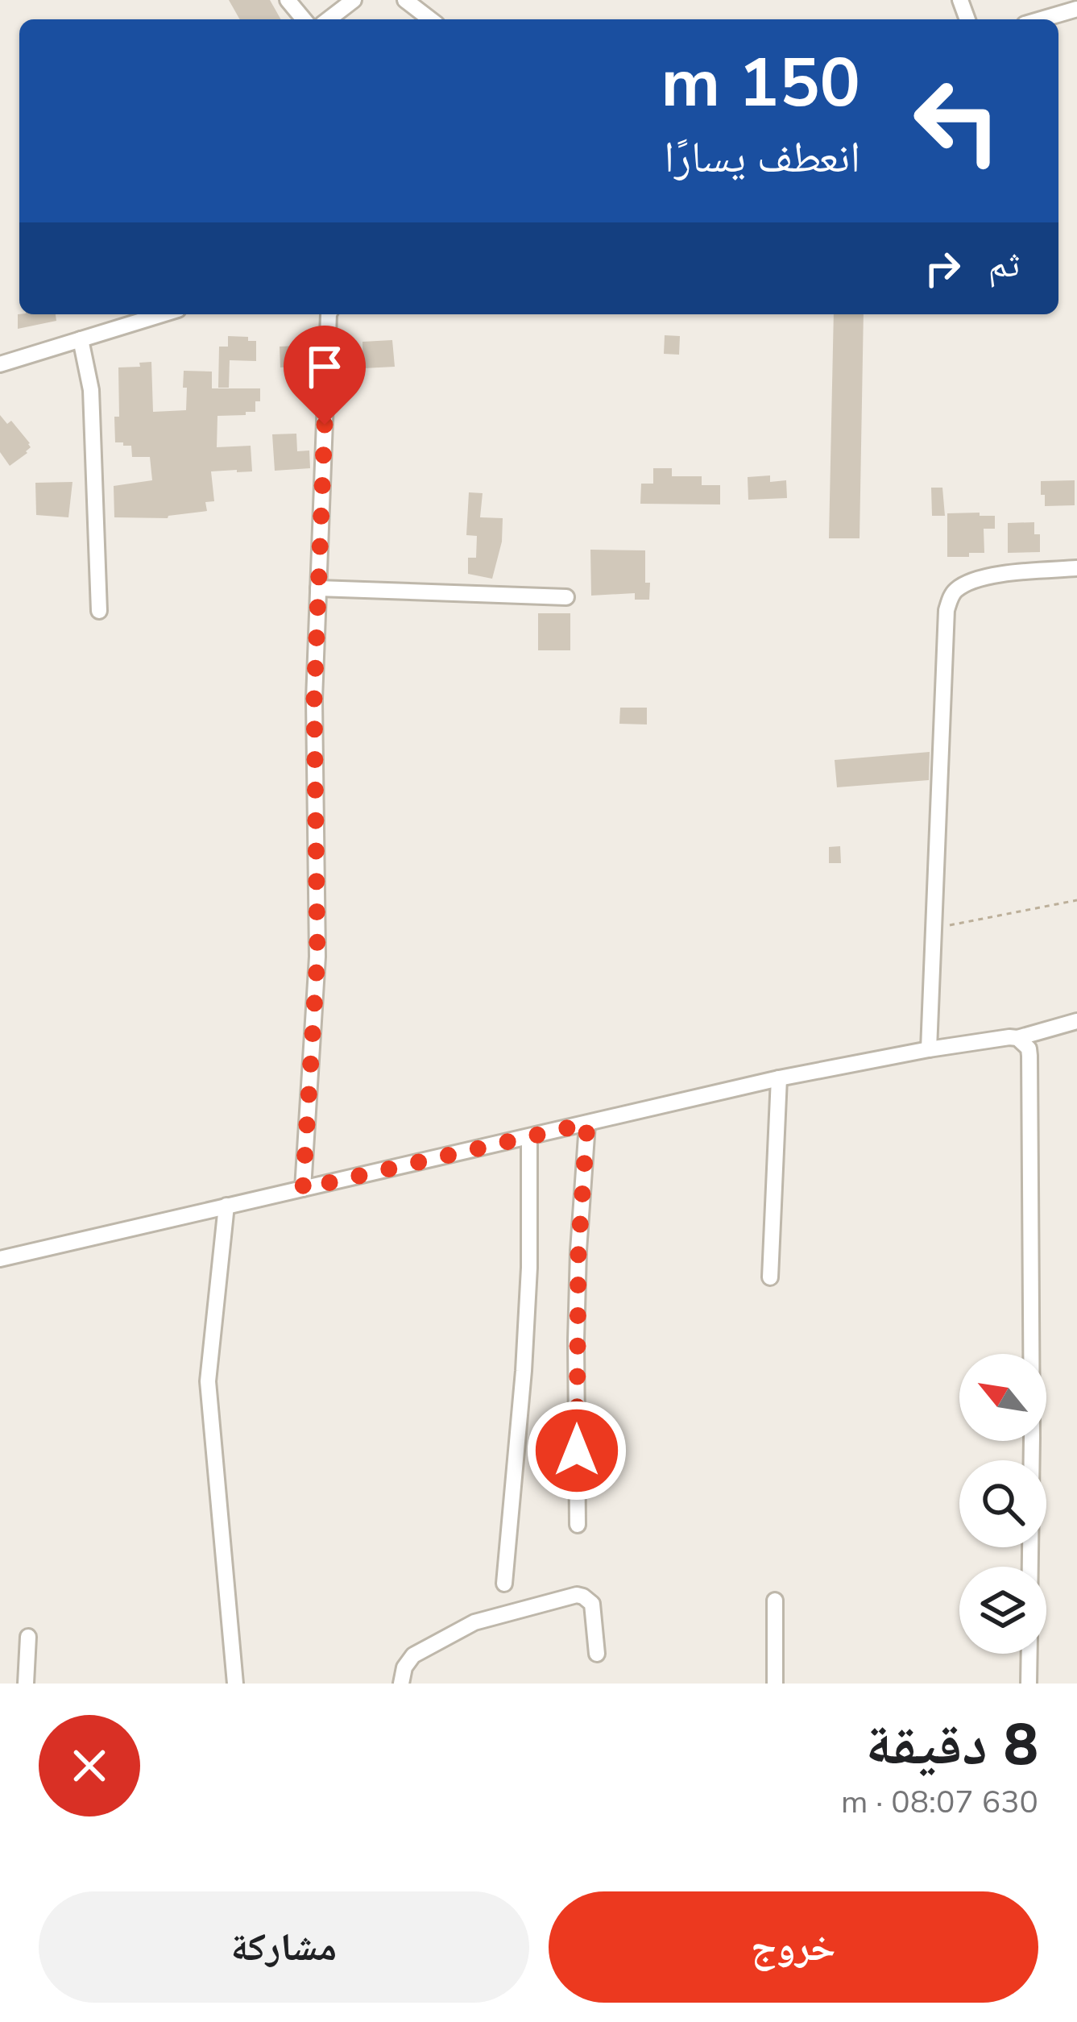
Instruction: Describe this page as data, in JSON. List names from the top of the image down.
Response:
{
  "north": "top left",
  "page": {
    "turn": ["150 m", "انعطف يسارًا"],
    "then": "ثم",
    "heading": ["8 دقيقة", "630 m · 08:07"],
    "buttons": ["خروج", "مشاركة"]
  }
}
